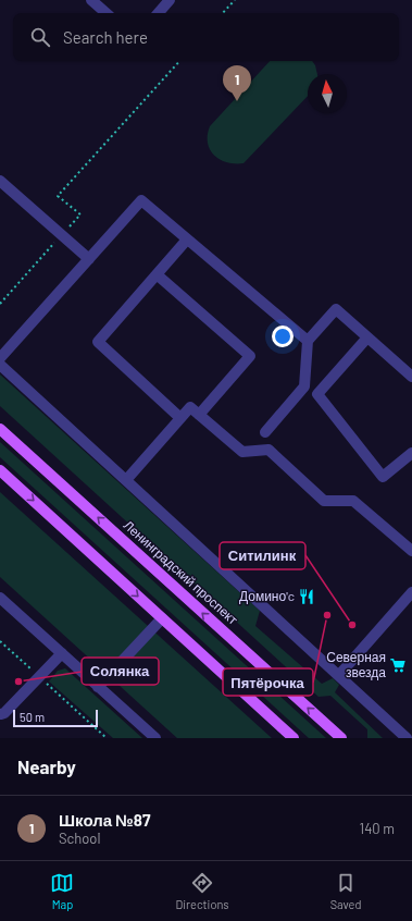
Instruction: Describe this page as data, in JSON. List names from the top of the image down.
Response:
{
  "streets": {
    "main road": ["Ленинградский проспект"]
  },
  "places": {
    "restaurant": ["Домино'c"],
    "other": ["Пятёрочка", "Ситилинк", "Солянка"],
    "supermarket": ["Северная звезда"]
  },
  "scale_bar": "50 m",
  "north": "top",
  "page": {
    "search": "Search here",
    "pins": "1",
    "scale": "50 m",
    "heading": "Nearby",
    "list": [
      {
        "mark": "1",
        "name": "Школа №87",
        "note": "School",
        "value": "140 m"
      }
    ],
    "nav": ["Map", "Directions", "Saved"]
  }
}
